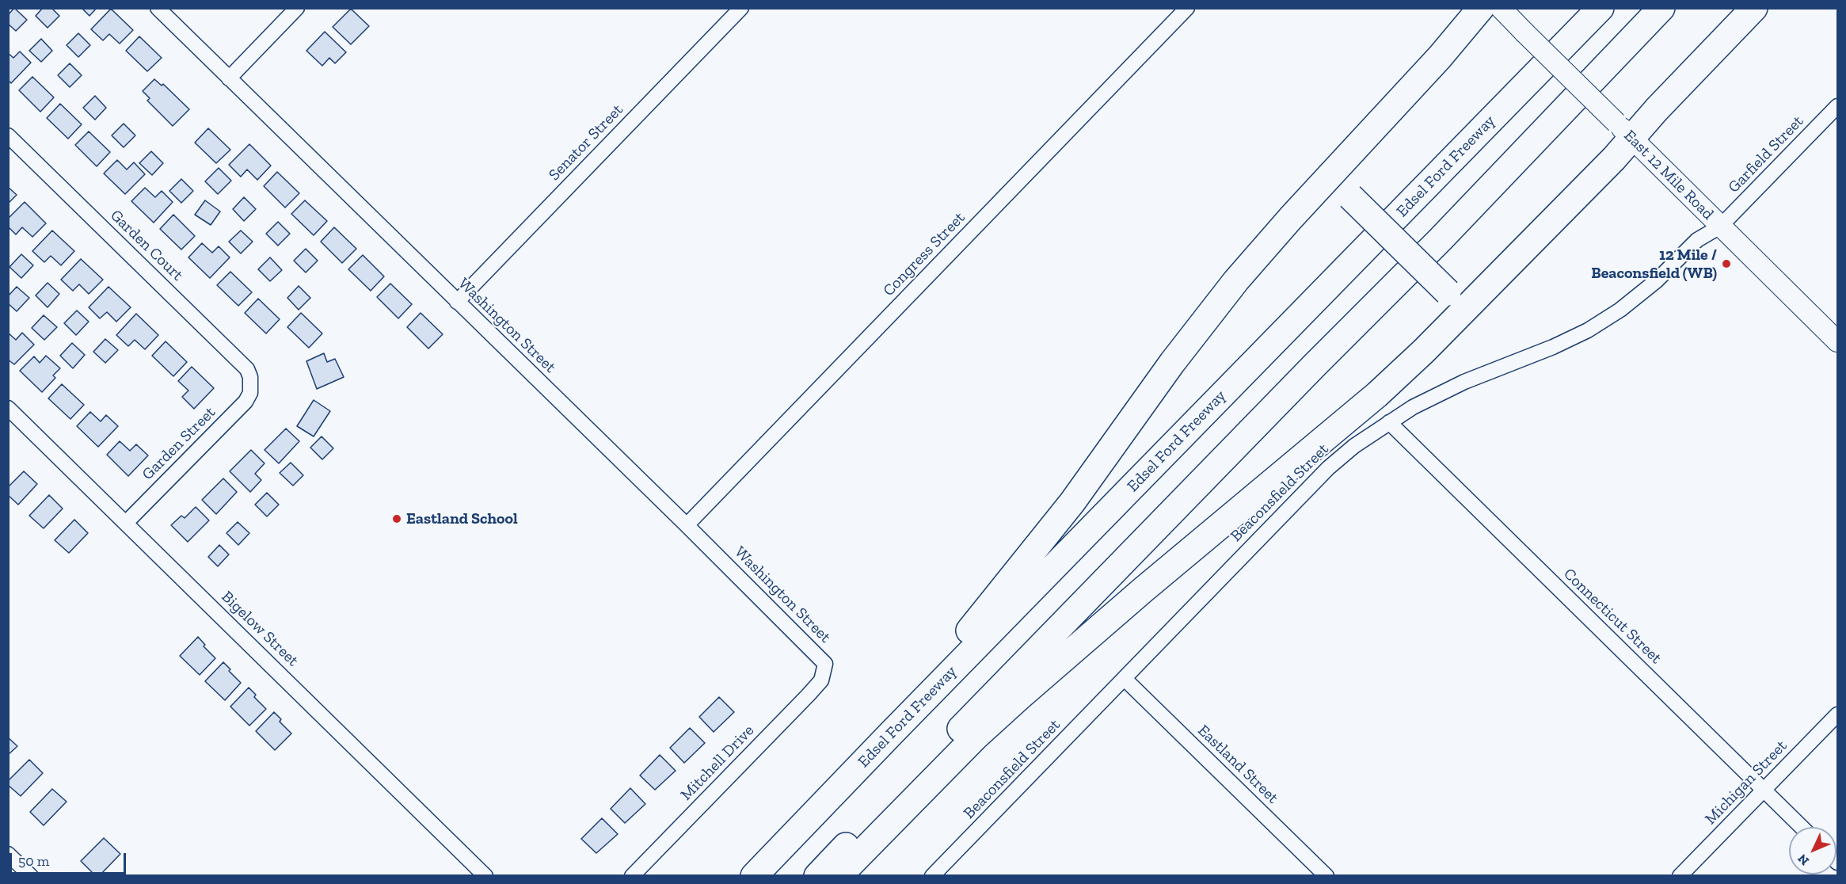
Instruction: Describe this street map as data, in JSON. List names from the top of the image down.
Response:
{
  "streets": {
    "highway": ["Edsel Ford Freeway"],
    "main road": ["East 12 Mile Road"],
    "street": [
      "Senator Street",
      "Garfield Street",
      "Garden Court",
      "Congress Street",
      "Washington Street",
      "Garden Street",
      "Beaconsfield Street",
      "Connecticut Street",
      "Bigelow Street",
      "Mitchell Drive",
      "Eastland Street",
      "Michigan Street"
    ]
  },
  "crossings": [
    ["Senator Street", "Washington Street"],
    ["Garfield Street", "East 12 Mile Road"],
    ["Garfield Street", "Beaconsfield Street"],
    ["East 12 Mile Road", "Beaconsfield Street"],
    ["Garden Court", "Garden Street"],
    ["Congress Street", "Washington Street"],
    ["Washington Street", "Mitchell Drive"],
    ["Garden Street", "Bigelow Street"],
    ["Beaconsfield Street", "Connecticut Street"],
    ["Beaconsfield Street", "Eastland Street"],
    ["Connecticut Street", "Michigan Street"]
  ],
  "places": ["12 Mile / Beaconsfield (WB)", "Eastland School"],
  "scale_bar": "50 m",
  "north": "bottom left"
}
